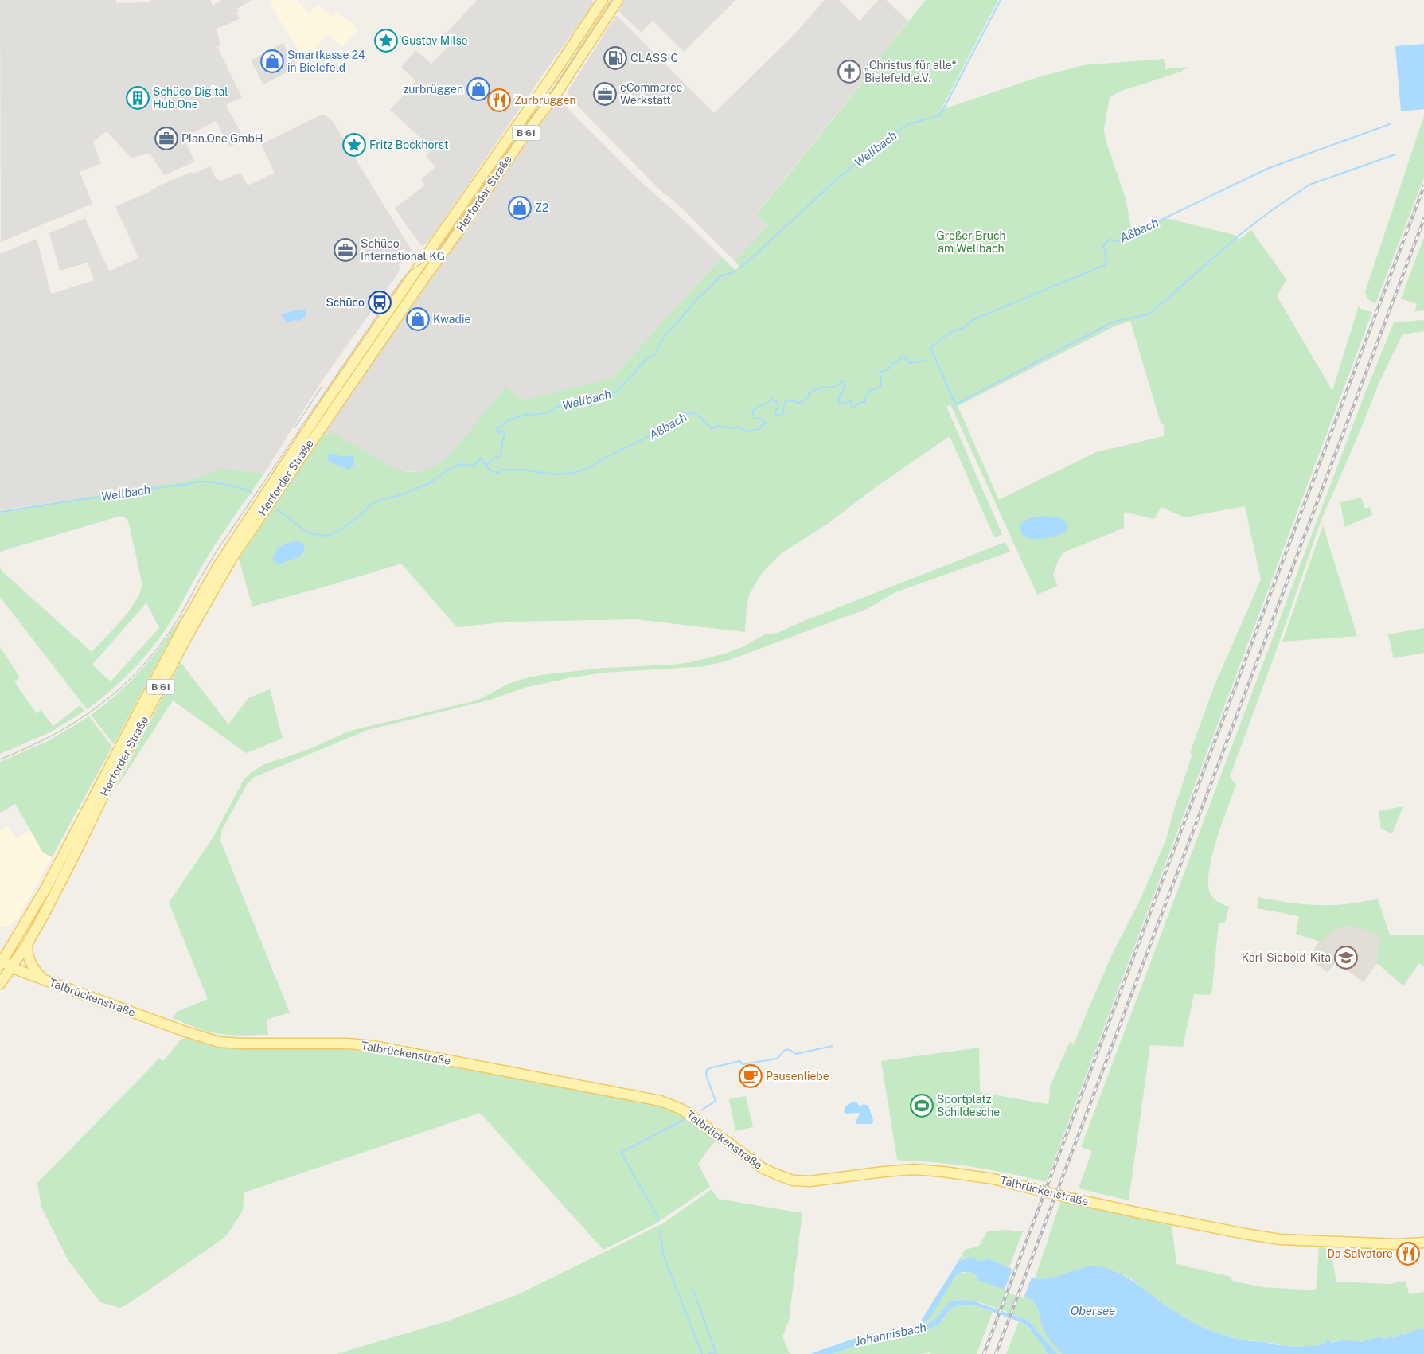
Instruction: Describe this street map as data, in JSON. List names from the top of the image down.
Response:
{
  "streets": {
    "main road": ["B 61", "Herforder Straße", "Talbrückenstraße"]
  },
  "crossings": [
    ["B 61", "Herforder Straße"],
    ["B 61", "Talbrückenstraße"],
    ["Herforder Straße", "Talbrückenstraße"]
  ],
  "water": [
    "Wellbach",
    "Aßbach",
    "Obersee",
    "Johannisbach"
  ],
  "parks": ["Großer Bruch am Wellbach"],
  "places": {
    "place": ["Gustav Milse", "Fritz Bockhorst"],
    "fuel station": ["CLASSIC"],
    "shop": [
      "Smartkasse 24 in Bielefeld",
      "zurbrüggen",
      "Z2",
      "Kwadie"
    ],
    "church": ["„Christus für alle“ Bielefeld e.V."],
    "office": ["eCommerce Werkstatt", "Plan.One GmbH", "Schüco International KG"],
    "building": ["Schüco Digital Hub One"],
    "restaurant": ["Zurbrüggen", "Da Salvatore"],
    "bus stop": ["Schüco"],
    "school or university": ["Karl-Siebold-Kita"],
    "cafe": ["Pausenliebe"],
    "sports": ["Sportplatz Schildesche"]
  }
}
